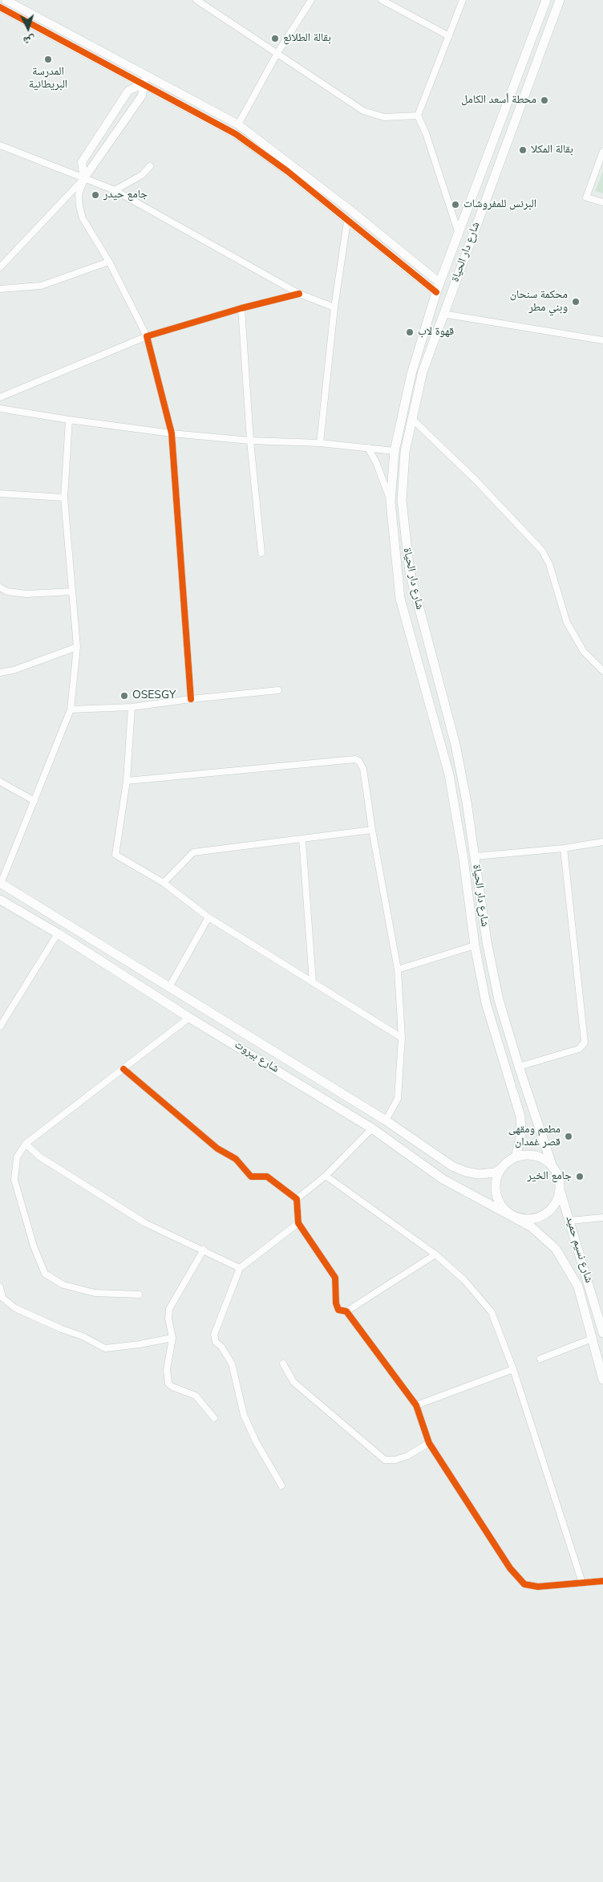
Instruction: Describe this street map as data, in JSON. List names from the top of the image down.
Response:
{
  "streets": {
    "main road": ["شارع دار الحياة", "شارع بيروت", "شارع نسيم حميد"]
  },
  "crossings": [
    ["شارع دار الحياة", "شارع بيروت"],
    ["شارع دار الحياة", "شارع نسيم حميد"],
    ["شارع بيروت", "شارع نسيم حميد"]
  ],
  "places": [
    "بقالة الطلائع",
    "المدرسة البريطانية",
    "محطة أسعد الكامل",
    "بقالة المكلا",
    "جامع حيدر",
    "البرنس للمفروشات",
    "محكمة سنحان وبني مطر",
    "قهوة لاب",
    "OSESGY",
    "مطعم ومقهى قصر غمدان",
    "جامع الخير"
  ],
  "north": "bottom"
}
